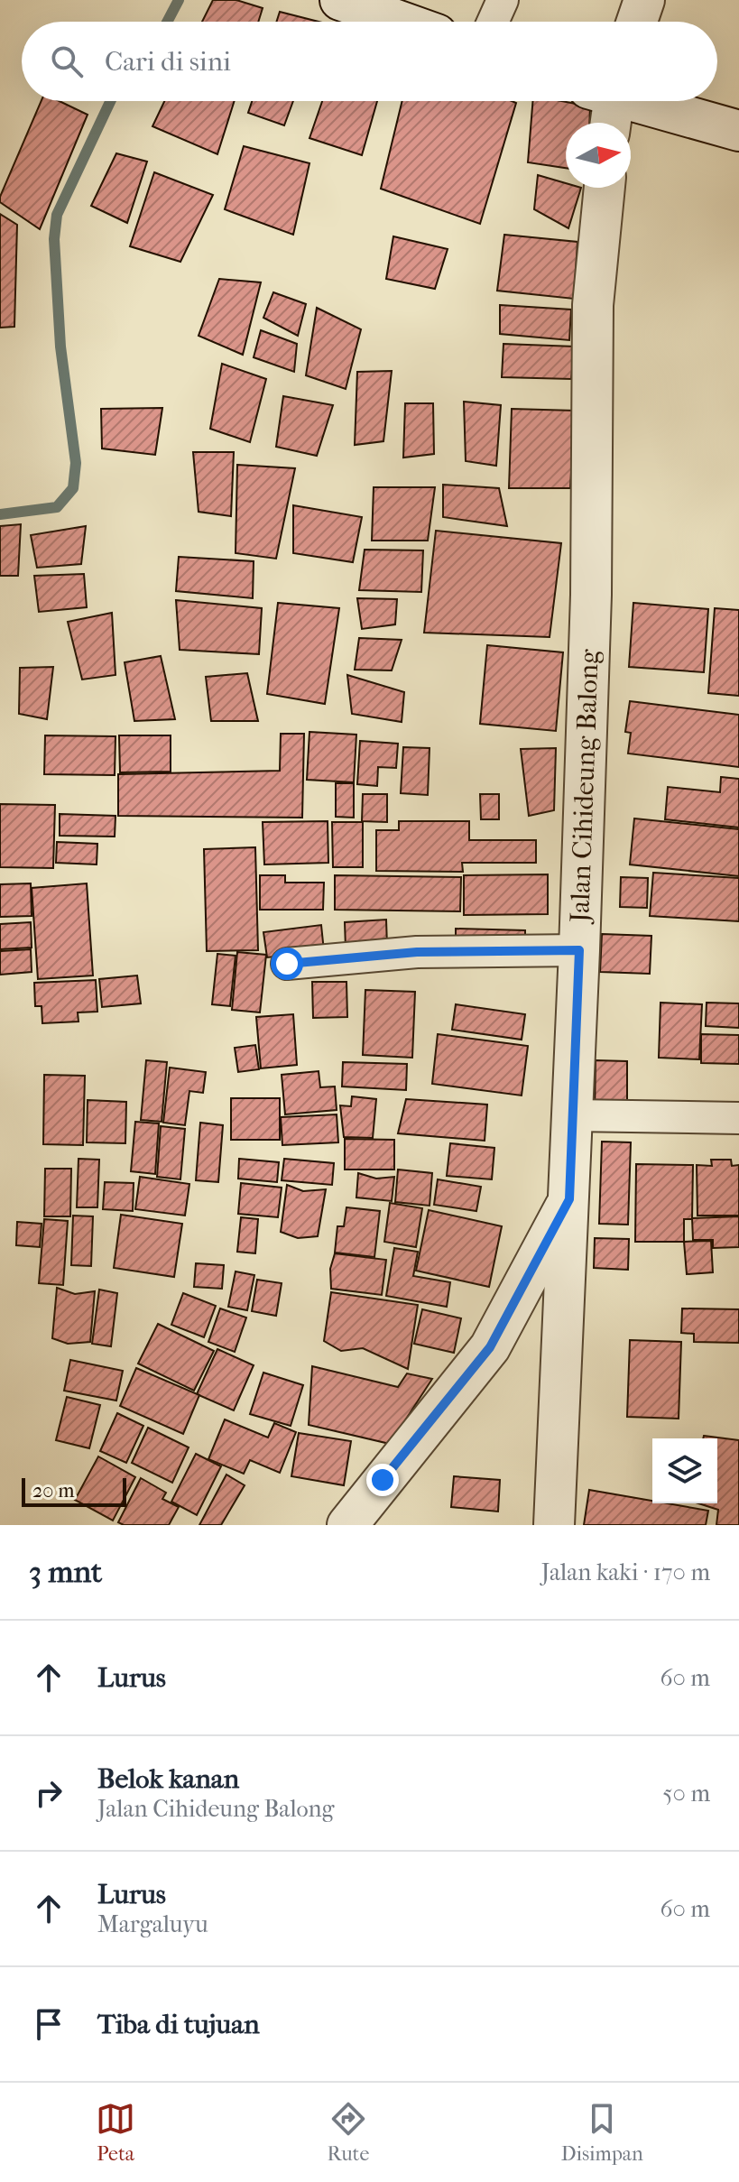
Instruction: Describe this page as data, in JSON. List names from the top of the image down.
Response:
{
  "streets": {
    "street": ["Jalan Cihideung Balong"]
  },
  "scale_bar": "20 m",
  "north": "right",
  "page": {
    "search": "Cari di sini",
    "scale": "20 m",
    "heading": ["3 mnt", "Jalan kaki · 170 m"],
    "list": [
      ["Lurus", "60 m"],
      ["Belok kanan", "Jalan Cihideung Balong", "50 m"],
      ["Lurus", "Margaluyu", "60 m"],
      "Tiba di tujuan"
    ],
    "nav": ["Peta", "Rute", "Disimpan"]
  }
}
